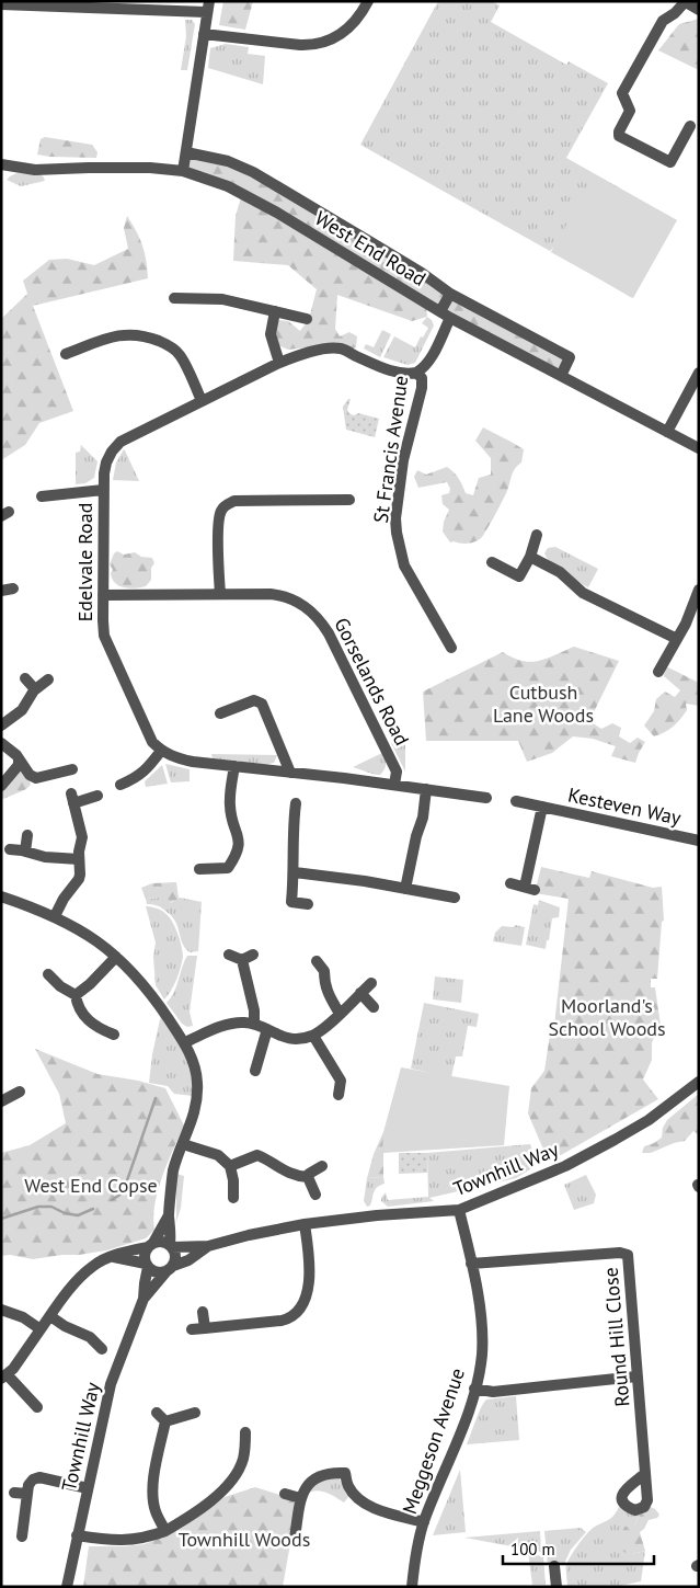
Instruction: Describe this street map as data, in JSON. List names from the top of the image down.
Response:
{
  "streets": {
    "street": [
      "West End Road",
      "St Francis Avenue",
      "Edelvale Road",
      "Gorselands Road",
      "Kesteven Way",
      "Townhill Way",
      "Round Hill Close",
      "Meggeson Avenue"
    ]
  },
  "crossings": [
    ["West End Road", "St Francis Avenue"],
    ["St Francis Avenue", "Edelvale Road"],
    ["Edelvale Road", "Gorselands Road"],
    ["Townhill Way", "Meggeson Avenue"],
    ["Round Hill Close", "Meggeson Avenue"]
  ],
  "parks": [
    "Cutbush Lane Woods",
    "Moorland's School Woods",
    "West End Copse",
    "Townhill Woods"
  ],
  "scale_bar": "100 m"
}
